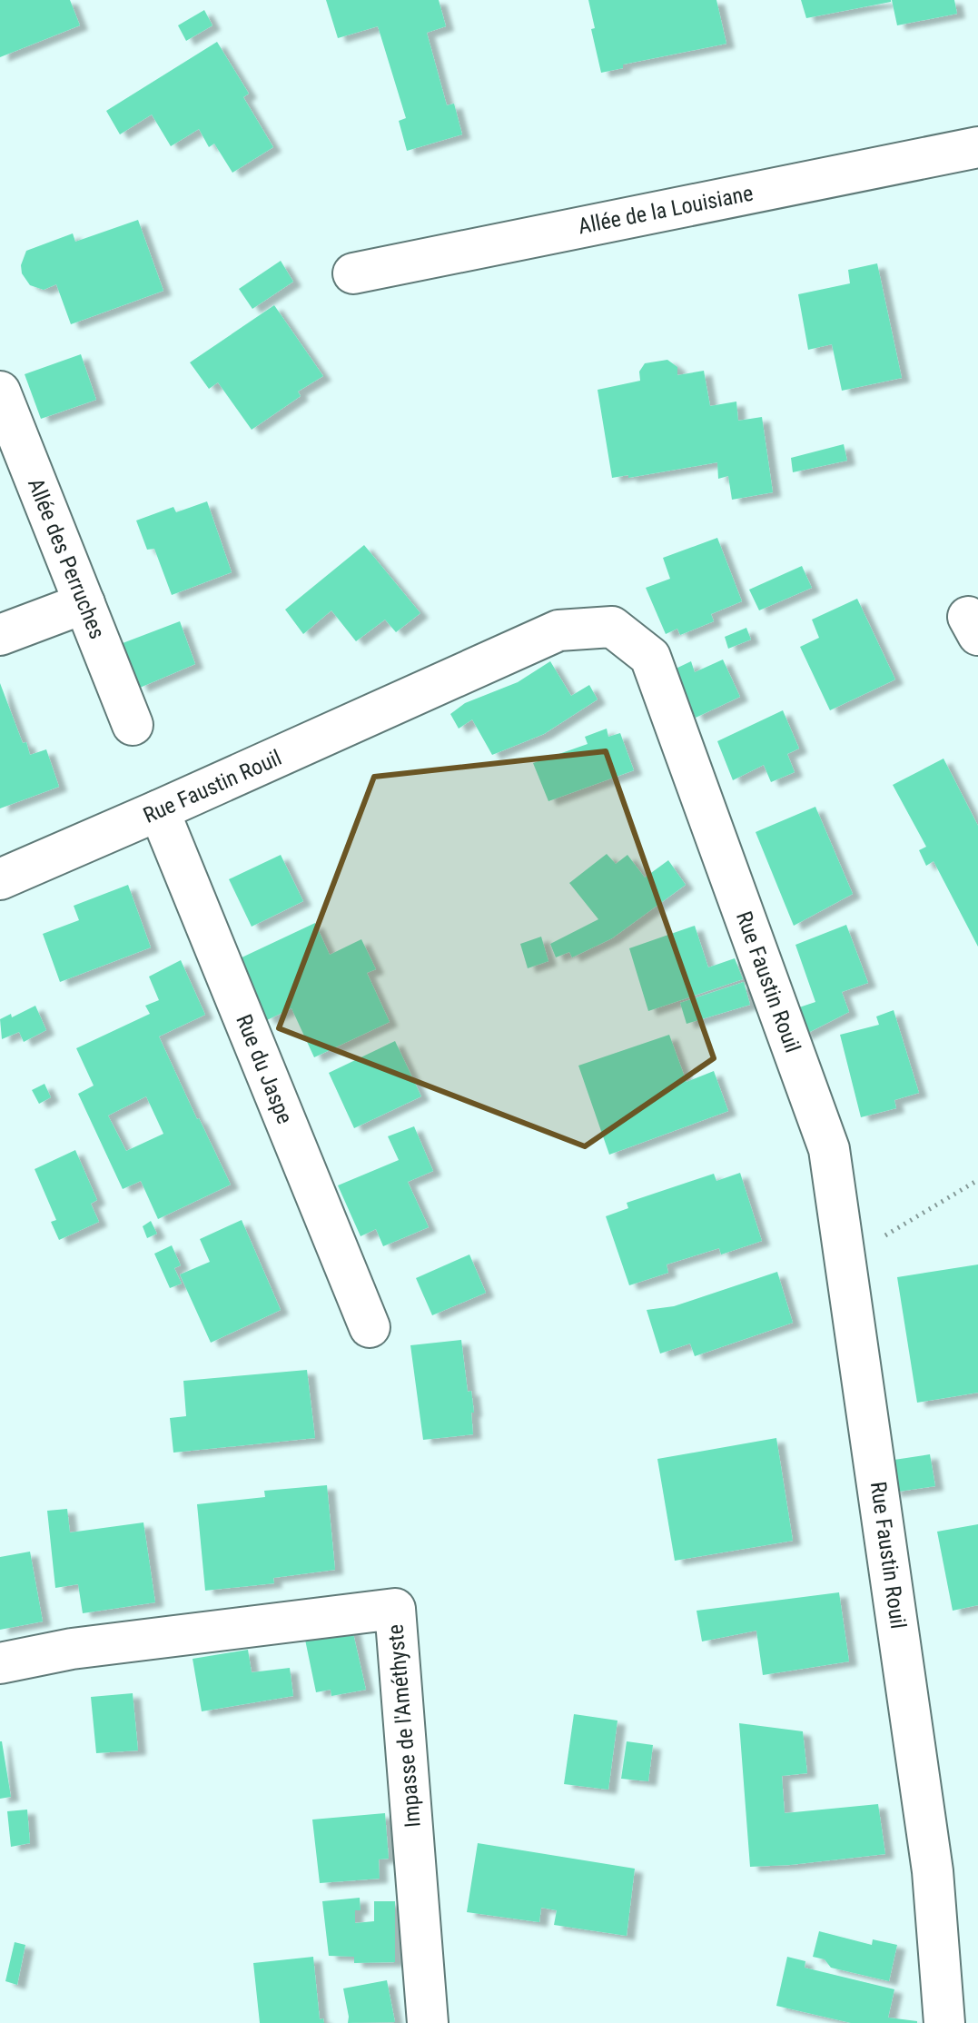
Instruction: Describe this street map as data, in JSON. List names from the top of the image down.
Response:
{
  "streets": {
    "street": [
      "Allée de la Louisiane",
      "Allée des Perruches",
      "Rue Faustin Rouil",
      "Rue du Jaspe",
      "Impasse de l'Améthyste"
    ]
  },
  "crossings": [
    ["Rue Faustin Rouil", "Rue du Jaspe"]
  ]
}
